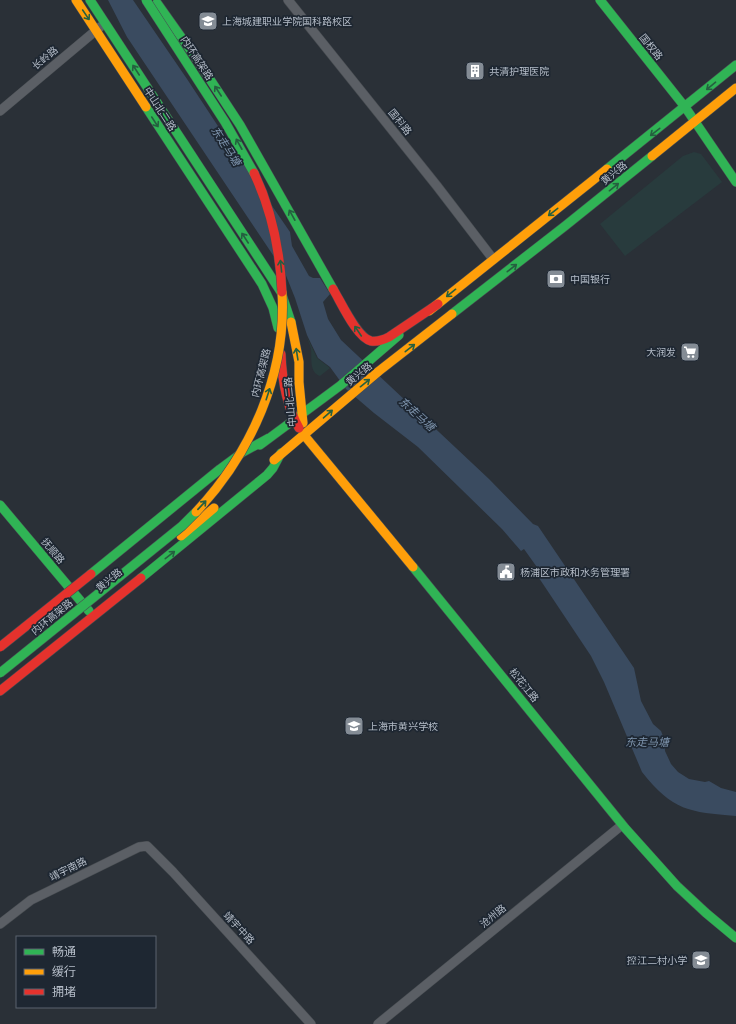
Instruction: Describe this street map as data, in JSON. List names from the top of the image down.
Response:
{
  "streets": {
    "main road": [
      "国权路",
      "内环高架路",
      "中山北二路",
      "黄兴路",
      "抚顺路",
      "松花江路"
    ],
    "street": [
      "长岭路",
      "国科路",
      "靖宇南路",
      "沧州路",
      "靖宇中路"
    ]
  },
  "crossings": [
    ["国权路", "黄兴路"],
    ["长岭路", "中山北二路"],
    ["中山北二路", "黄兴路"],
    ["中山北二路", "松花江路"],
    ["国科路", "黄兴路"],
    ["黄兴路", "抚顺路"],
    ["黄兴路", "松花江路"],
    ["松花江路", "沧州路"],
    ["靖宇南路", "靖宇中路"]
  ],
  "one_way": ["内环高架路"],
  "water": ["东走马塘"],
  "places": {
    "school or university": ["上海城建职业学院国科路校区", "上海市黄兴学校", "控江二村小学"],
    "building": ["共清护理医院"],
    "bank": ["中国银行"],
    "supermarket": ["大润发"],
    "public building": ["杨浦区市政和水务管理署"]
  },
  "legend": ["畅通", "缓行", "拥堵"]
}
